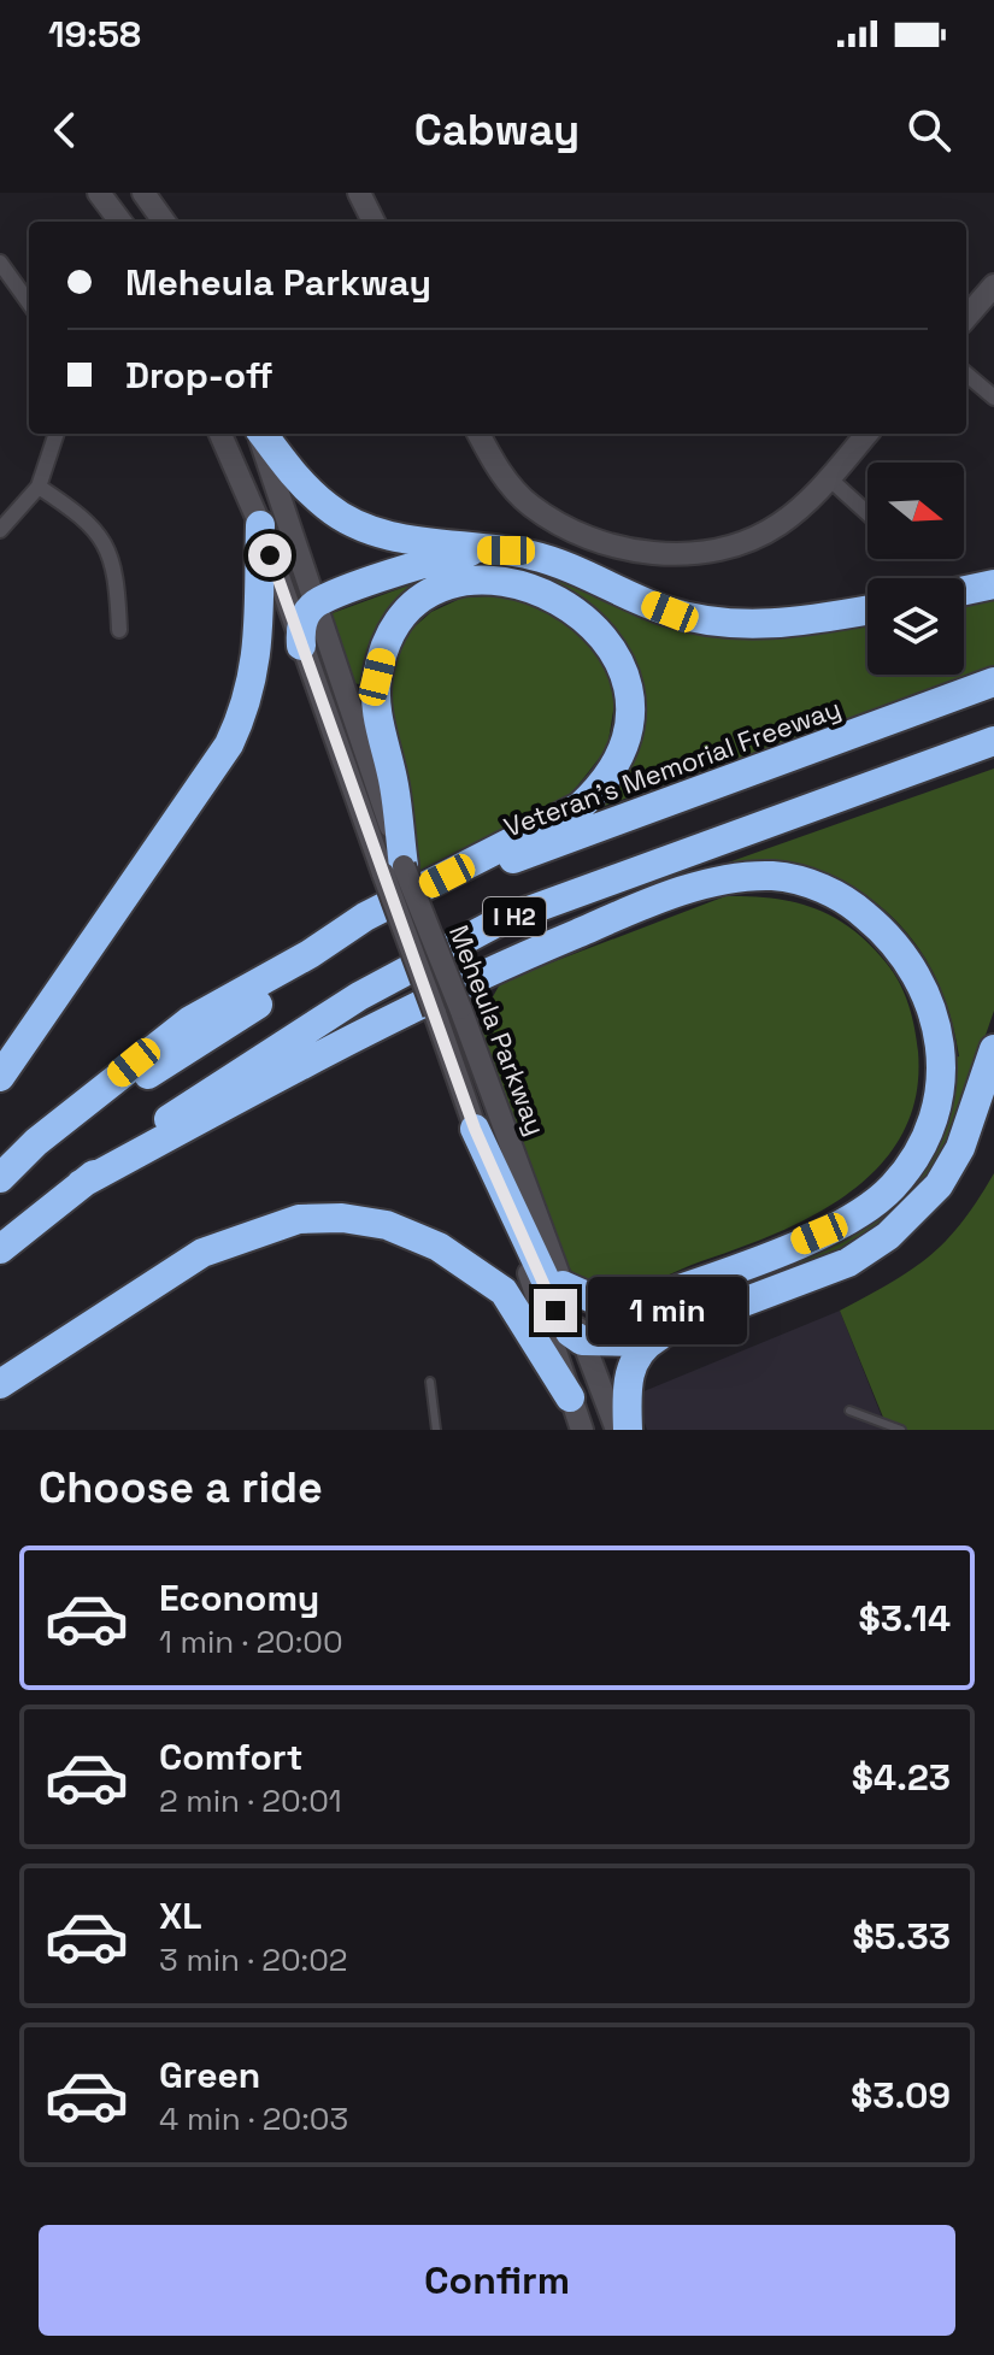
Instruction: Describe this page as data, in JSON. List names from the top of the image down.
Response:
{
  "streets": {
    "highway": ["Veteran's Memorial Freeway", "I H2"],
    "main road": ["Meheula Parkway"]
  },
  "north": "right",
  "page": {
    "status": "19:58",
    "header": "Cabway",
    "banner": ["Meheula Parkway", "Drop-off"],
    "bubble": "1 min",
    "heading": "Choose a ride",
    "list": [
      {
        "name": "Economy",
        "note": "1 min · 20:00",
        "value": "$3.14"
      },
      {
        "name": "Comfort",
        "note": "2 min · 20:01",
        "value": "$4.23"
      },
      {
        "name": "XL",
        "note": "3 min · 20:02",
        "value": "$5.33"
      },
      {
        "name": "Green",
        "note": "4 min · 20:03",
        "value": "$3.09"
      }
    ],
    "buttons": "Confirm"
  }
}
